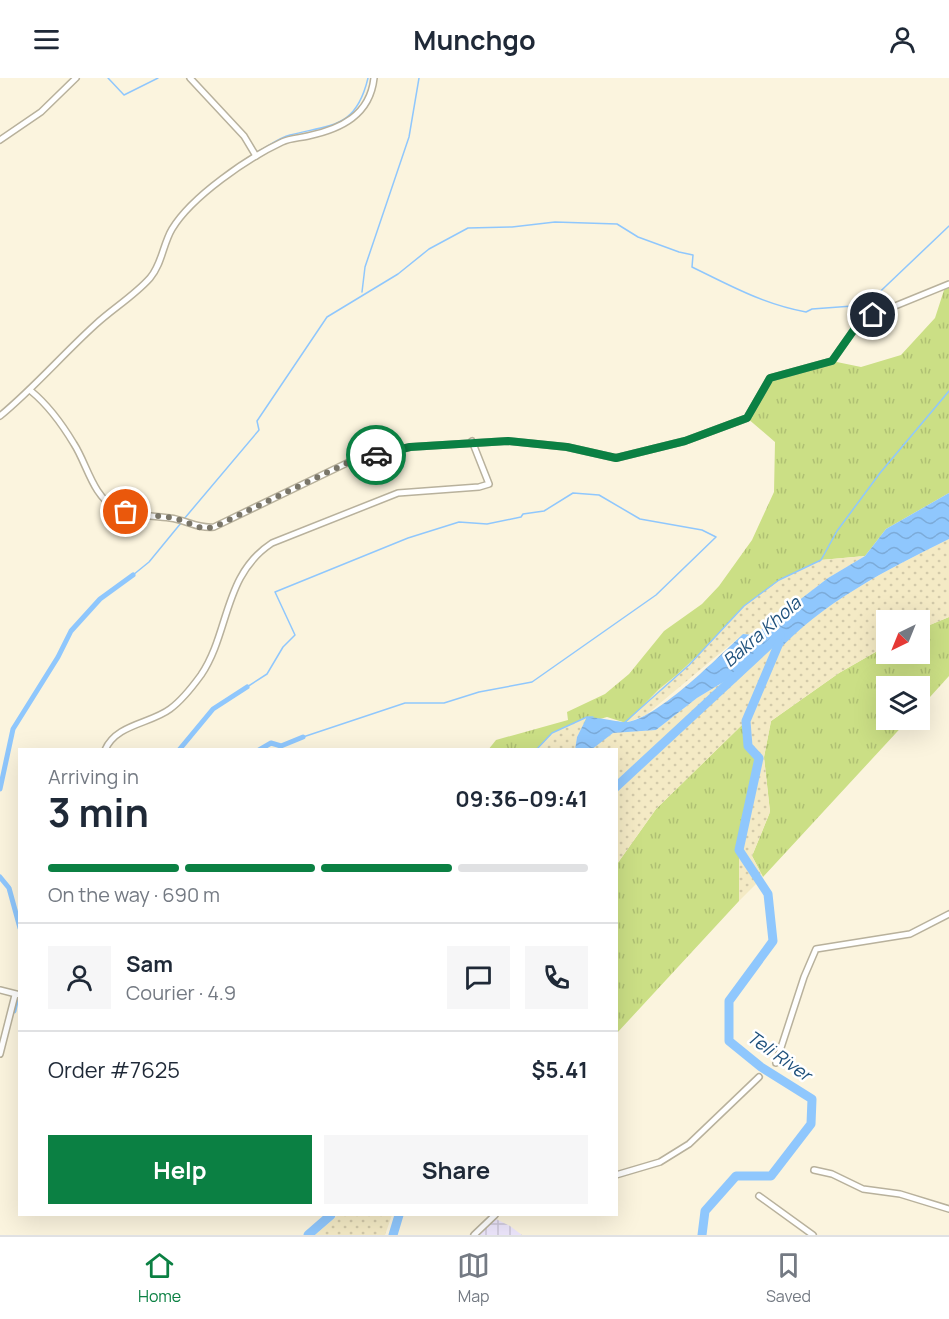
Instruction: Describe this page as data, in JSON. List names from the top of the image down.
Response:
{
  "water": ["Bakra Khola", "Teli River"],
  "north": "bottom left",
  "page": {
    "header": "Munchgo",
    "heading": ["3 min", "Arriving in", "09:36–09:41"],
    "panel": [
      "Sam",
      "Courier · 4.9",
      "Order #7625",
      "$5.41"
    ],
    "bar": "On the way · 690 m",
    "buttons": ["Help", "Share"],
    "tabs": ["Home", "Map", "Saved"]
  }
}
